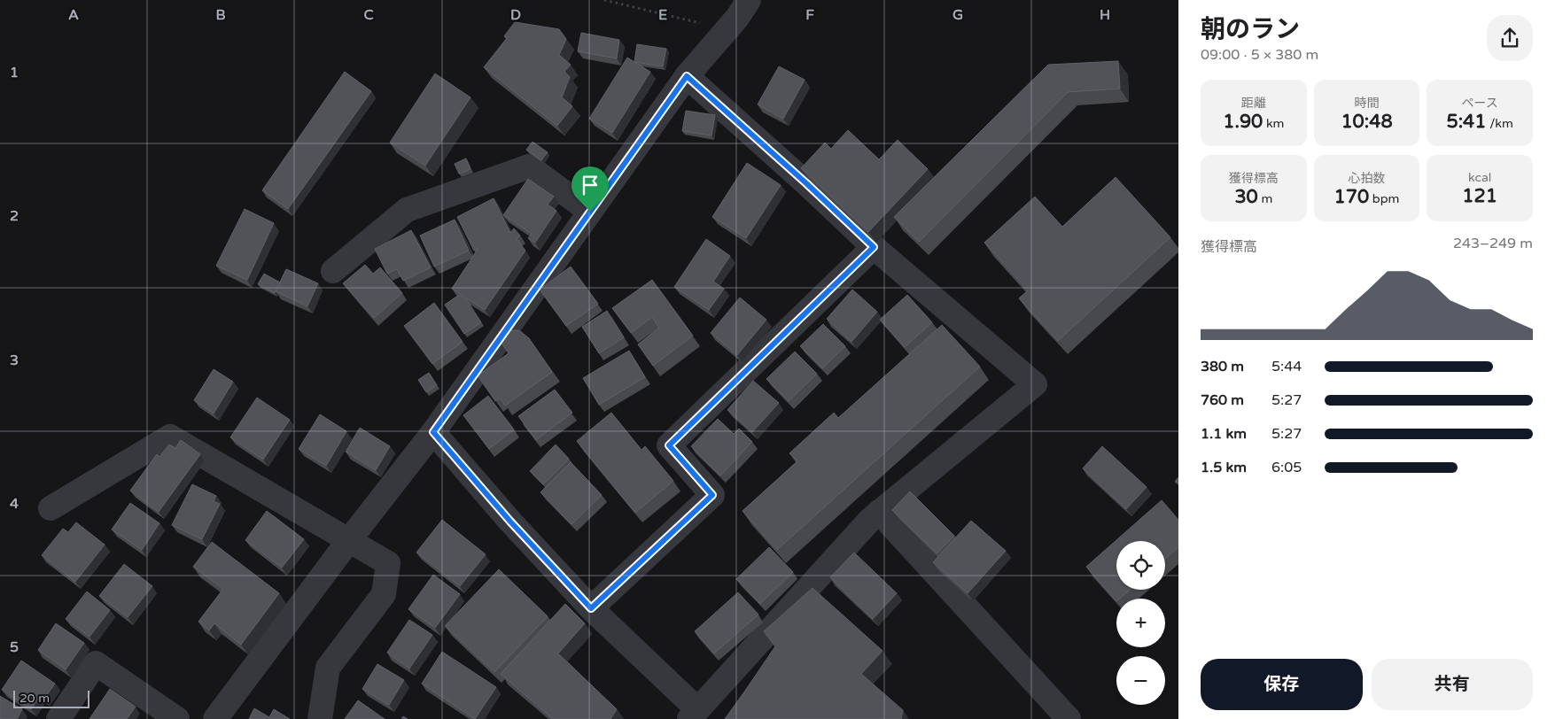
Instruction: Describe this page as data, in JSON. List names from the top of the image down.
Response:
{
  "scale_bar": "20 m",
  "page": {
    "heading": ["朝のラン", "09:00 · 5 × 380 m"],
    "stats": [
      ["距離", "1.90 km"],
      ["時間", "10:48"],
      ["ペース", "5:41 /km"],
      ["獲得標高", "30 m"],
      ["心拍数", "170 bpm"],
      ["kcal", "121"]
    ],
    "chart": ["獲得標高", "243–249 m"],
    "list": [
      {
        "name": "380 m",
        "note": "5:44"
      },
      {
        "name": "760 m",
        "note": "5:27"
      },
      {
        "name": "1.1 km",
        "note": "5:27"
      },
      {
        "name": "1.5 km",
        "note": "6:05"
      }
    ],
    "map_buttons": ["+", "−"],
    "buttons": ["保存", "共有"],
    "scale": "20 m"
  },
  "grid": {
    "columns": [
      "A",
      "B",
      "C",
      "D",
      "E",
      "F",
      "G",
      "H"
    ],
    "rows": [
      "1",
      "2",
      "3",
      "4",
      "5"
    ]
  }
}
